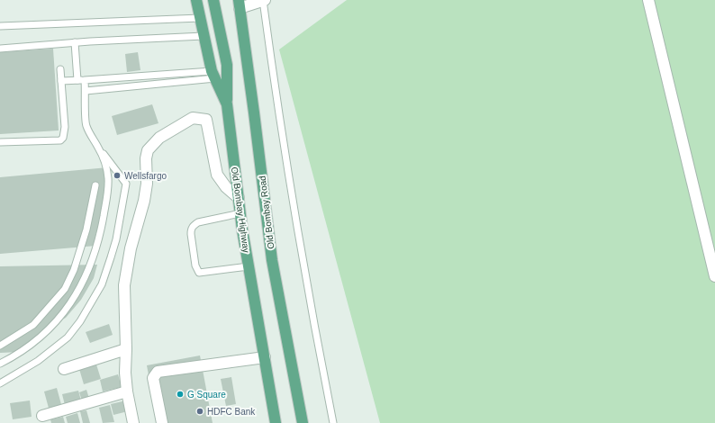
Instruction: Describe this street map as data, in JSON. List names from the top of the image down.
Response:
{
  "streets": {
    "main road": ["Old Bombay Highway", "Old Bombay Road"]
  },
  "places": ["Wellsfargo", "G Square", "HDFC Bank"]
}
